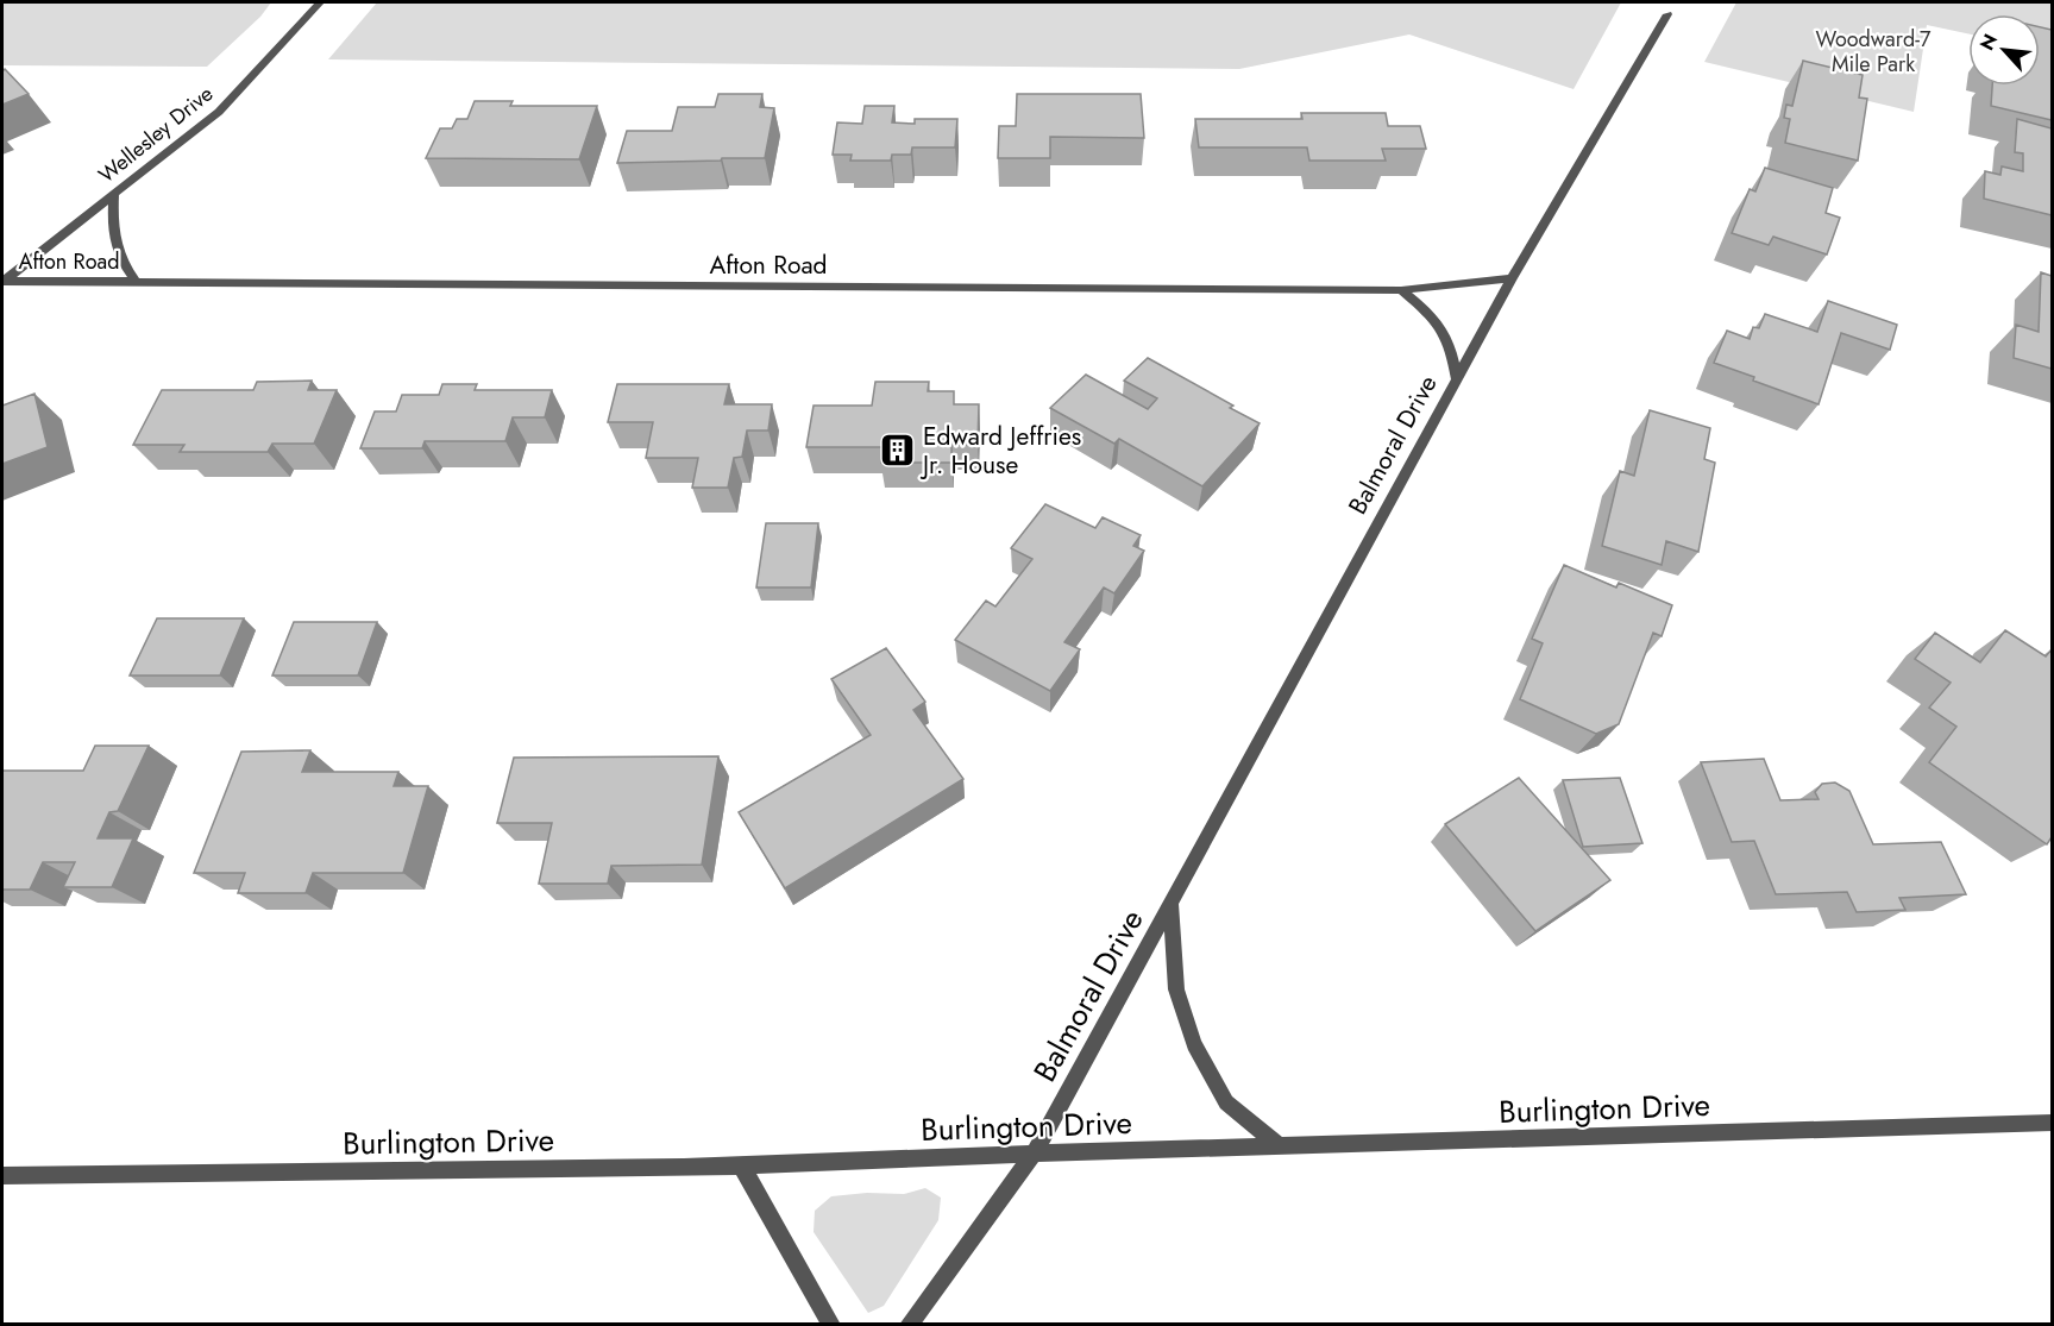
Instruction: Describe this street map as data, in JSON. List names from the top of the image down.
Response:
{
  "streets": {
    "street": [
      "Wellesley Drive",
      "Afton Road",
      "Balmoral Drive",
      "Burlington Drive"
    ]
  },
  "crossings": [
    ["Wellesley Drive", "Afton Road"],
    ["Afton Road", "Balmoral Drive"],
    ["Balmoral Drive", "Burlington Drive"]
  ],
  "parks": ["Woodward-7 Mile Park"],
  "places": {
    "building": ["Edward Jeffries Jr. House"]
  },
  "north": "top left"
}
